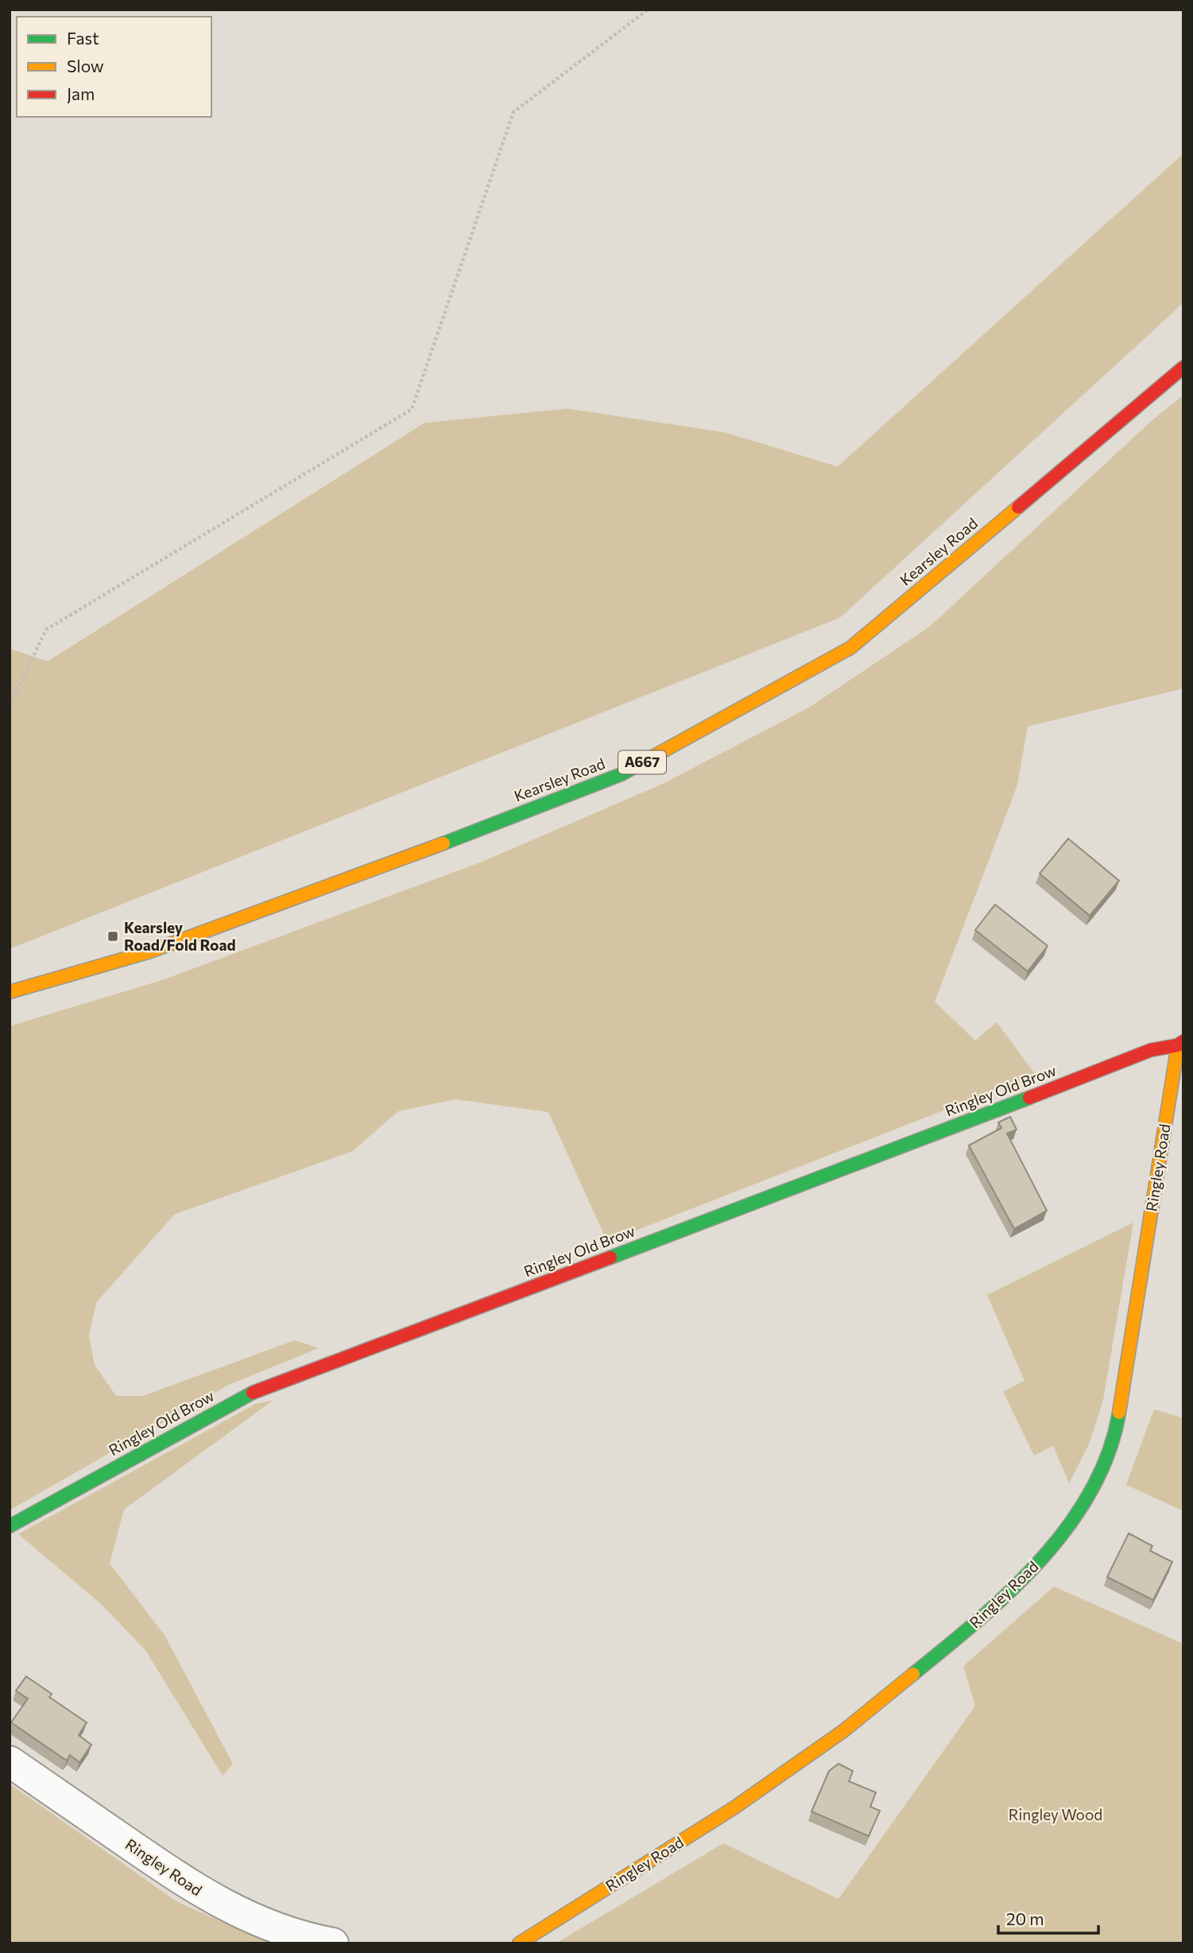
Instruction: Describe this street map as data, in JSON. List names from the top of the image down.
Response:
{
  "streets": {
    "street": [
      "Kearsley Road",
      "A667",
      "Ringley Old Brow",
      "Ringley Road"
    ]
  },
  "crossings": [
    ["Ringley Old Brow", "Ringley Road"]
  ],
  "parks": ["Ringley Wood"],
  "places": {
    "transit": ["Kearsley Road/Fold Road"]
  },
  "legend": ["Fast", "Slow", "Jam"],
  "scale_bar": "20 m"
}
